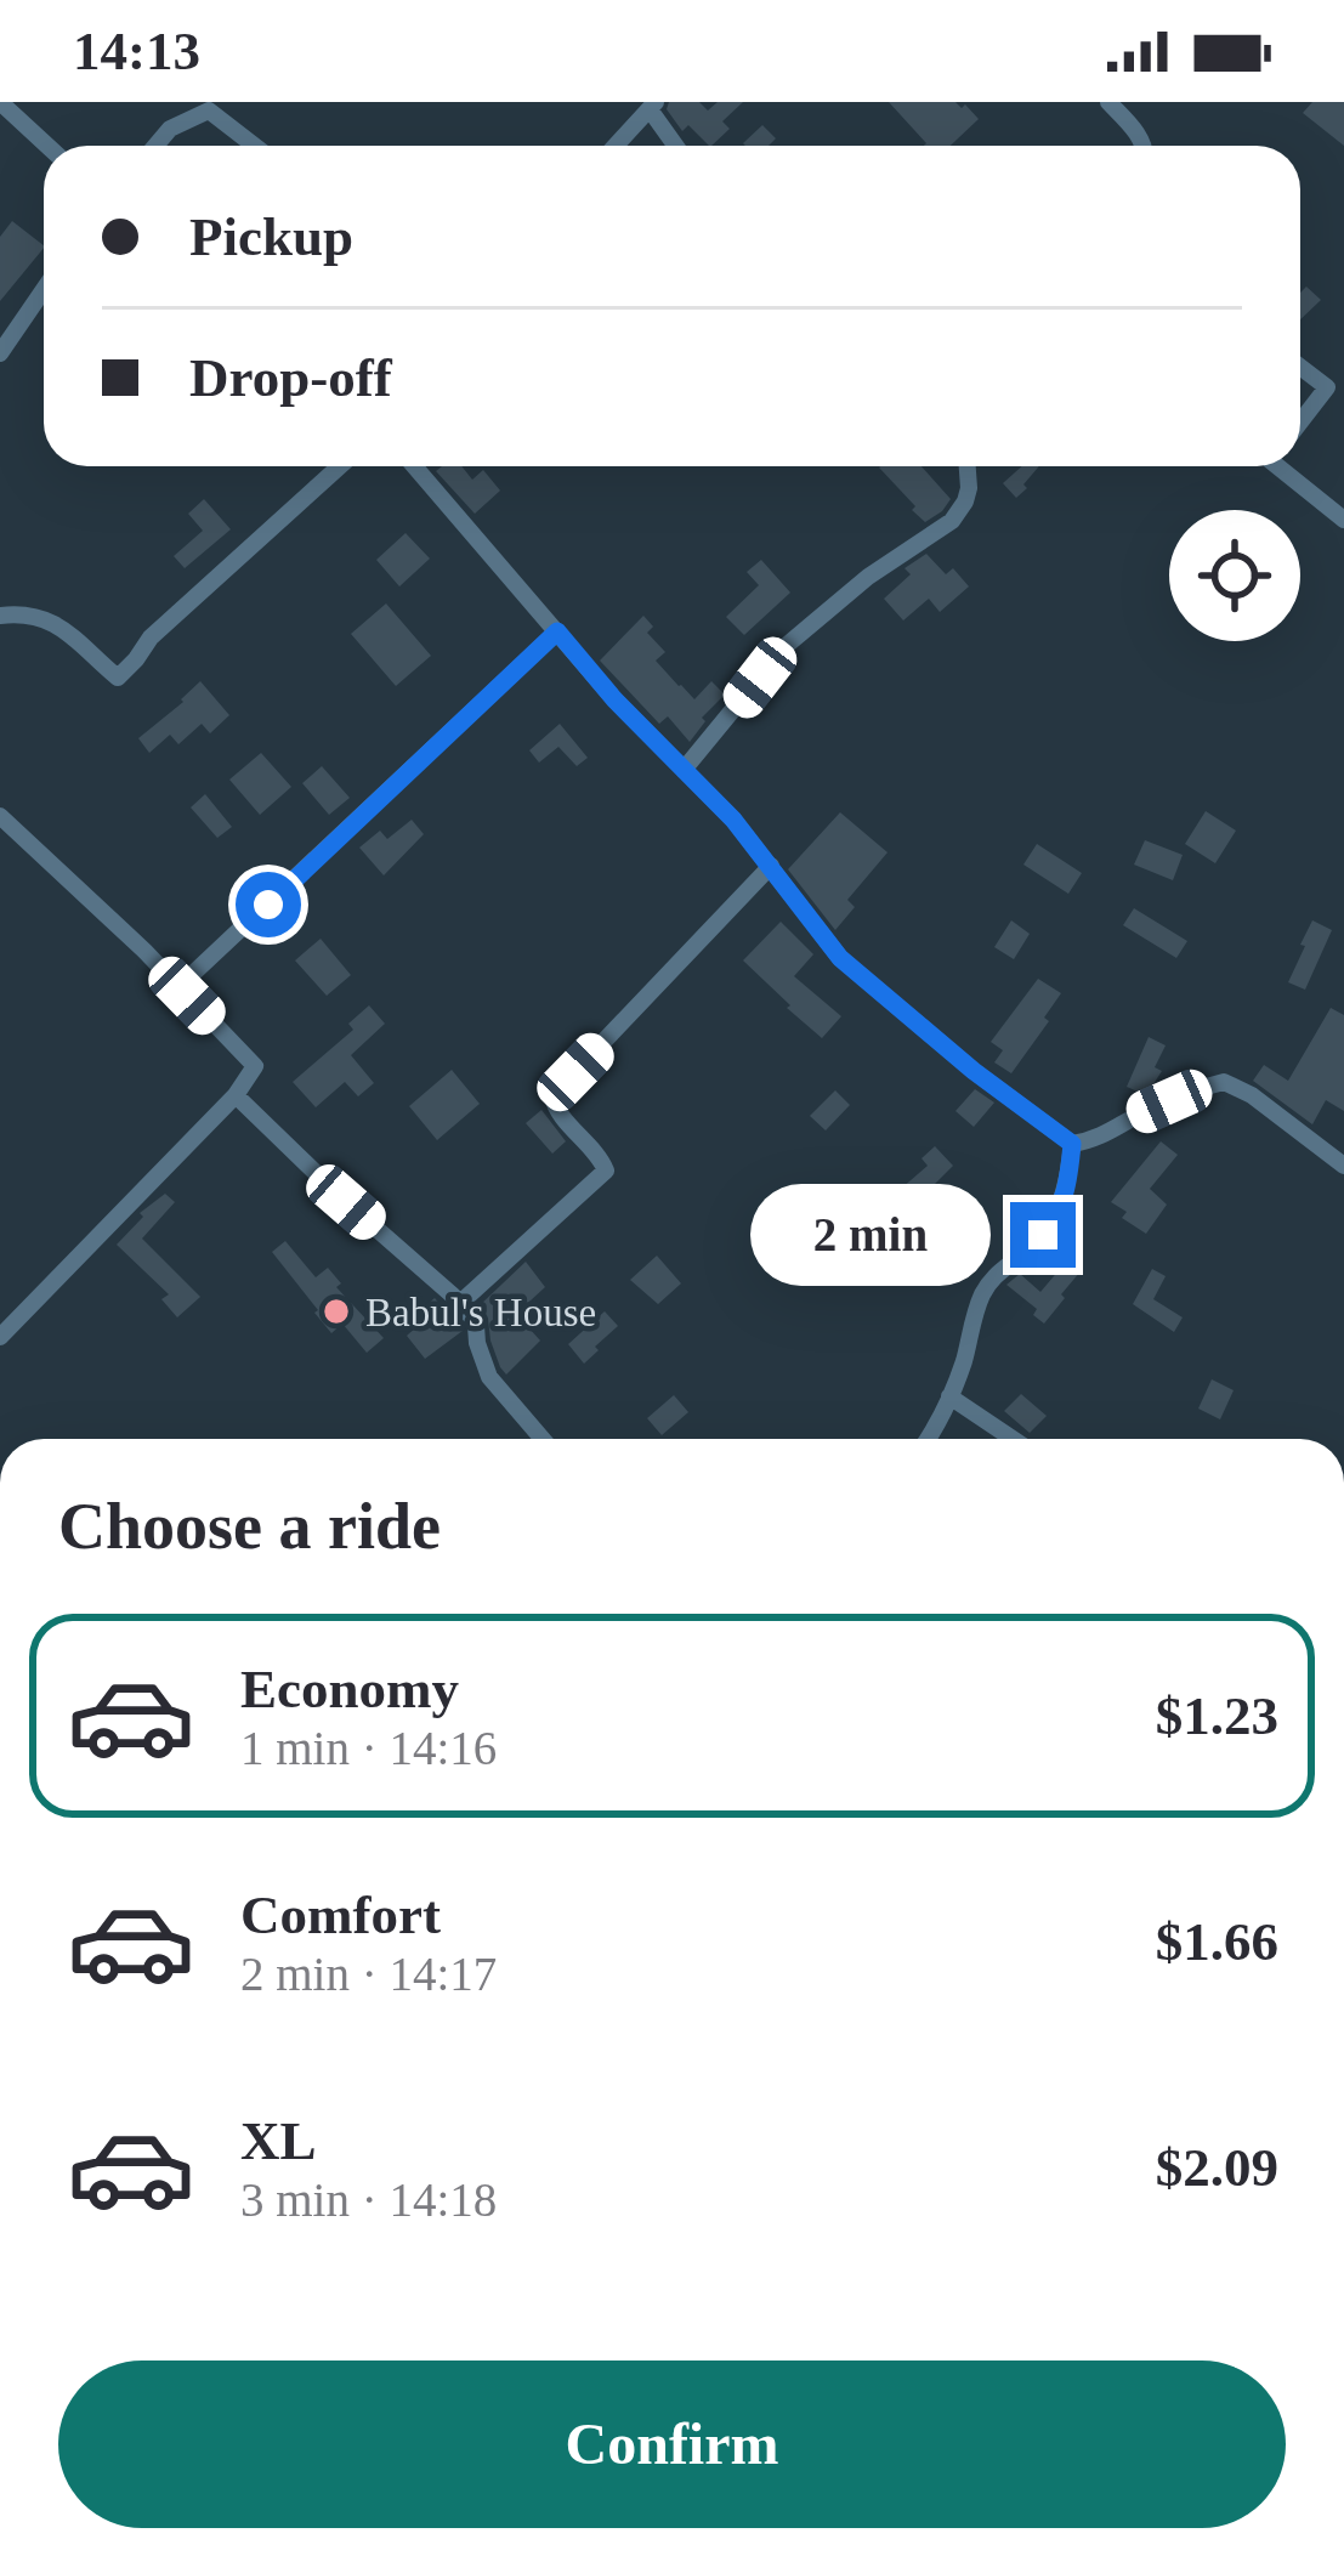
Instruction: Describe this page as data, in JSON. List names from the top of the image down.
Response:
{
  "places": ["Babul's House"],
  "page": {
    "status": "14:13",
    "banner": ["Pickup", "Drop-off"],
    "bubble": "2 min",
    "heading": "Choose a ride",
    "list": [
      {
        "name": "Economy",
        "note": "1 min · 14:16",
        "value": "$1.23"
      },
      {
        "name": "Comfort",
        "note": "2 min · 14:17",
        "value": "$1.66"
      },
      {
        "name": "XL",
        "note": "3 min · 14:18",
        "value": "$2.09"
      }
    ],
    "buttons": "Confirm"
  }
}
